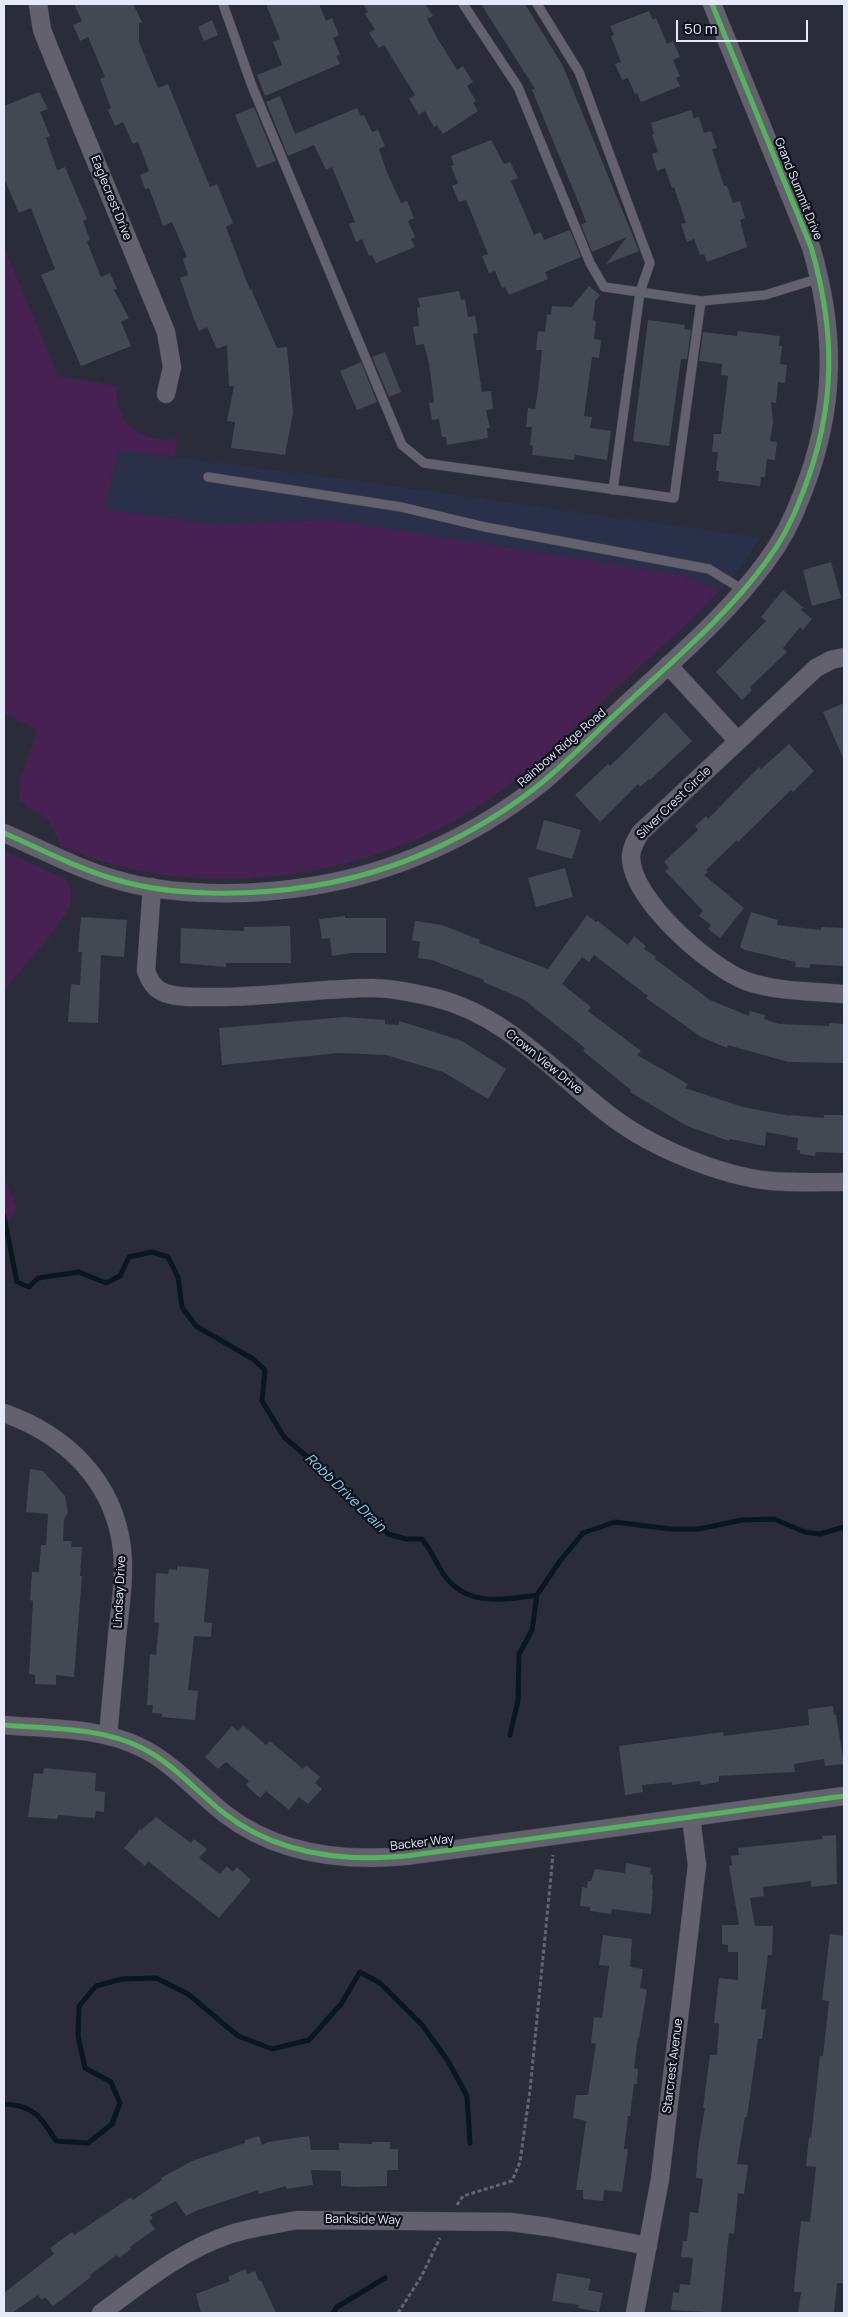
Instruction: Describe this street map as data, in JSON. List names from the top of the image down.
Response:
{
  "streets": {
    "street": [
      "Grand Summit Drive",
      "Eaglecrest Drive",
      "Rainbow Ridge Road",
      "Silver Crest Circle",
      "Crown View Drive",
      "Lindsay Drive",
      "Backer Way",
      "Starcrest Avenue",
      "Bankside Way"
    ]
  },
  "crossings": [
    ["Grand Summit Drive", "Rainbow Ridge Road"],
    ["Rainbow Ridge Road", "Crown View Drive"],
    ["Lindsay Drive", "Backer Way"],
    ["Backer Way", "Starcrest Avenue"],
    ["Starcrest Avenue", "Bankside Way"]
  ],
  "water": ["Robb Drive Drain"],
  "scale_bar": "50 m"
}
